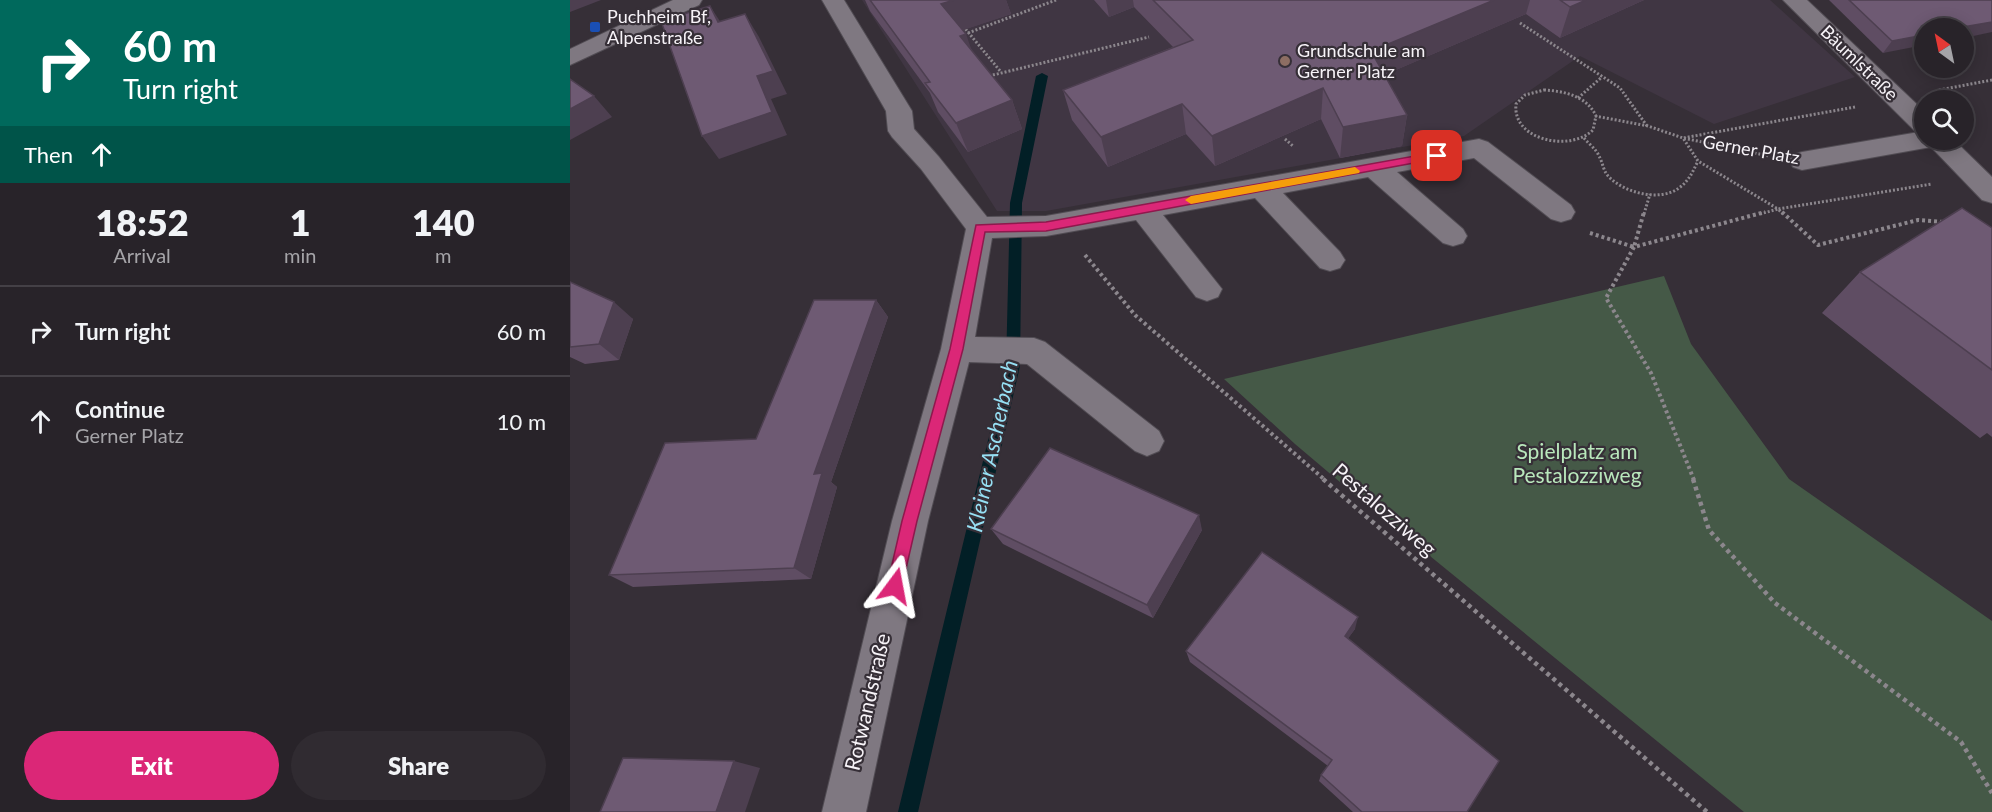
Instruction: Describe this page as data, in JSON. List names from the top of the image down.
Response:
{
  "streets": {
    "street": ["Bäumlstraße", "Gerner Platz", "Rotwandstraße"],
    "path": ["Pestalozziweg"]
  },
  "crossings": [
    ["Bäumlstraße", "Gerner Platz"]
  ],
  "water": ["Kleiner Ascherbach"],
  "parks": ["Spielplatz am Pestalozziweg"],
  "places": {
    "transit": ["Puchheim Bf, Alpenstraße"],
    "other": ["Grundschule am Gerner Platz"]
  },
  "north": "top left",
  "page": {
    "turn": ["60 m", "Turn right"],
    "then": "Then",
    "eta": [
      "18:52",
      "Arrival",
      "1",
      "min",
      "140",
      "m"
    ],
    "list": [
      {
        "name": "Turn right",
        "value": "60 m"
      },
      {
        "name": "Continue",
        "note": "Gerner Platz",
        "value": "10 m"
      }
    ],
    "buttons": ["Exit", "Share"]
  }
}
